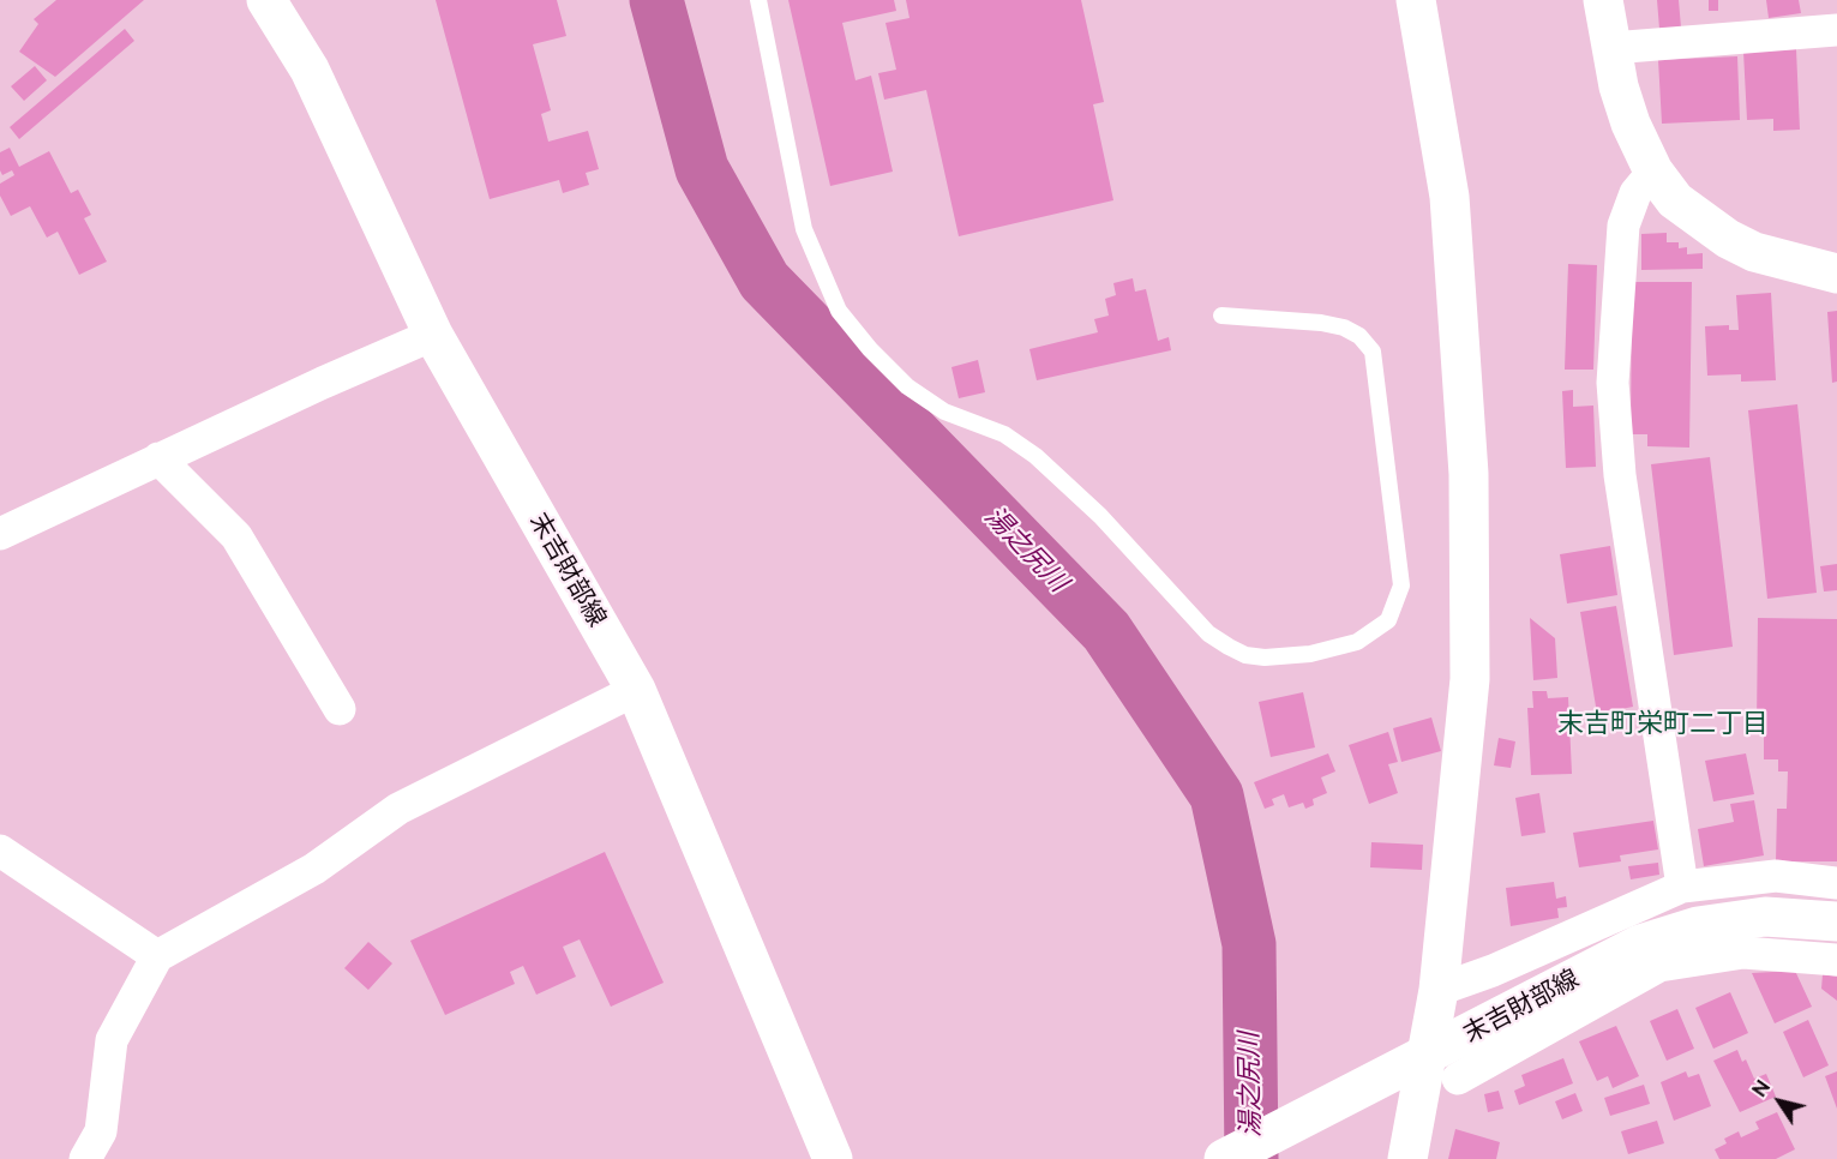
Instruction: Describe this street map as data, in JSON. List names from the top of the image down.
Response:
{
  "streets": {
    "main road": ["末吉財部線"]
  },
  "districts": ["末吉町栄町二丁目"],
  "water": ["湯之尻川"],
  "north": "top left"
}
